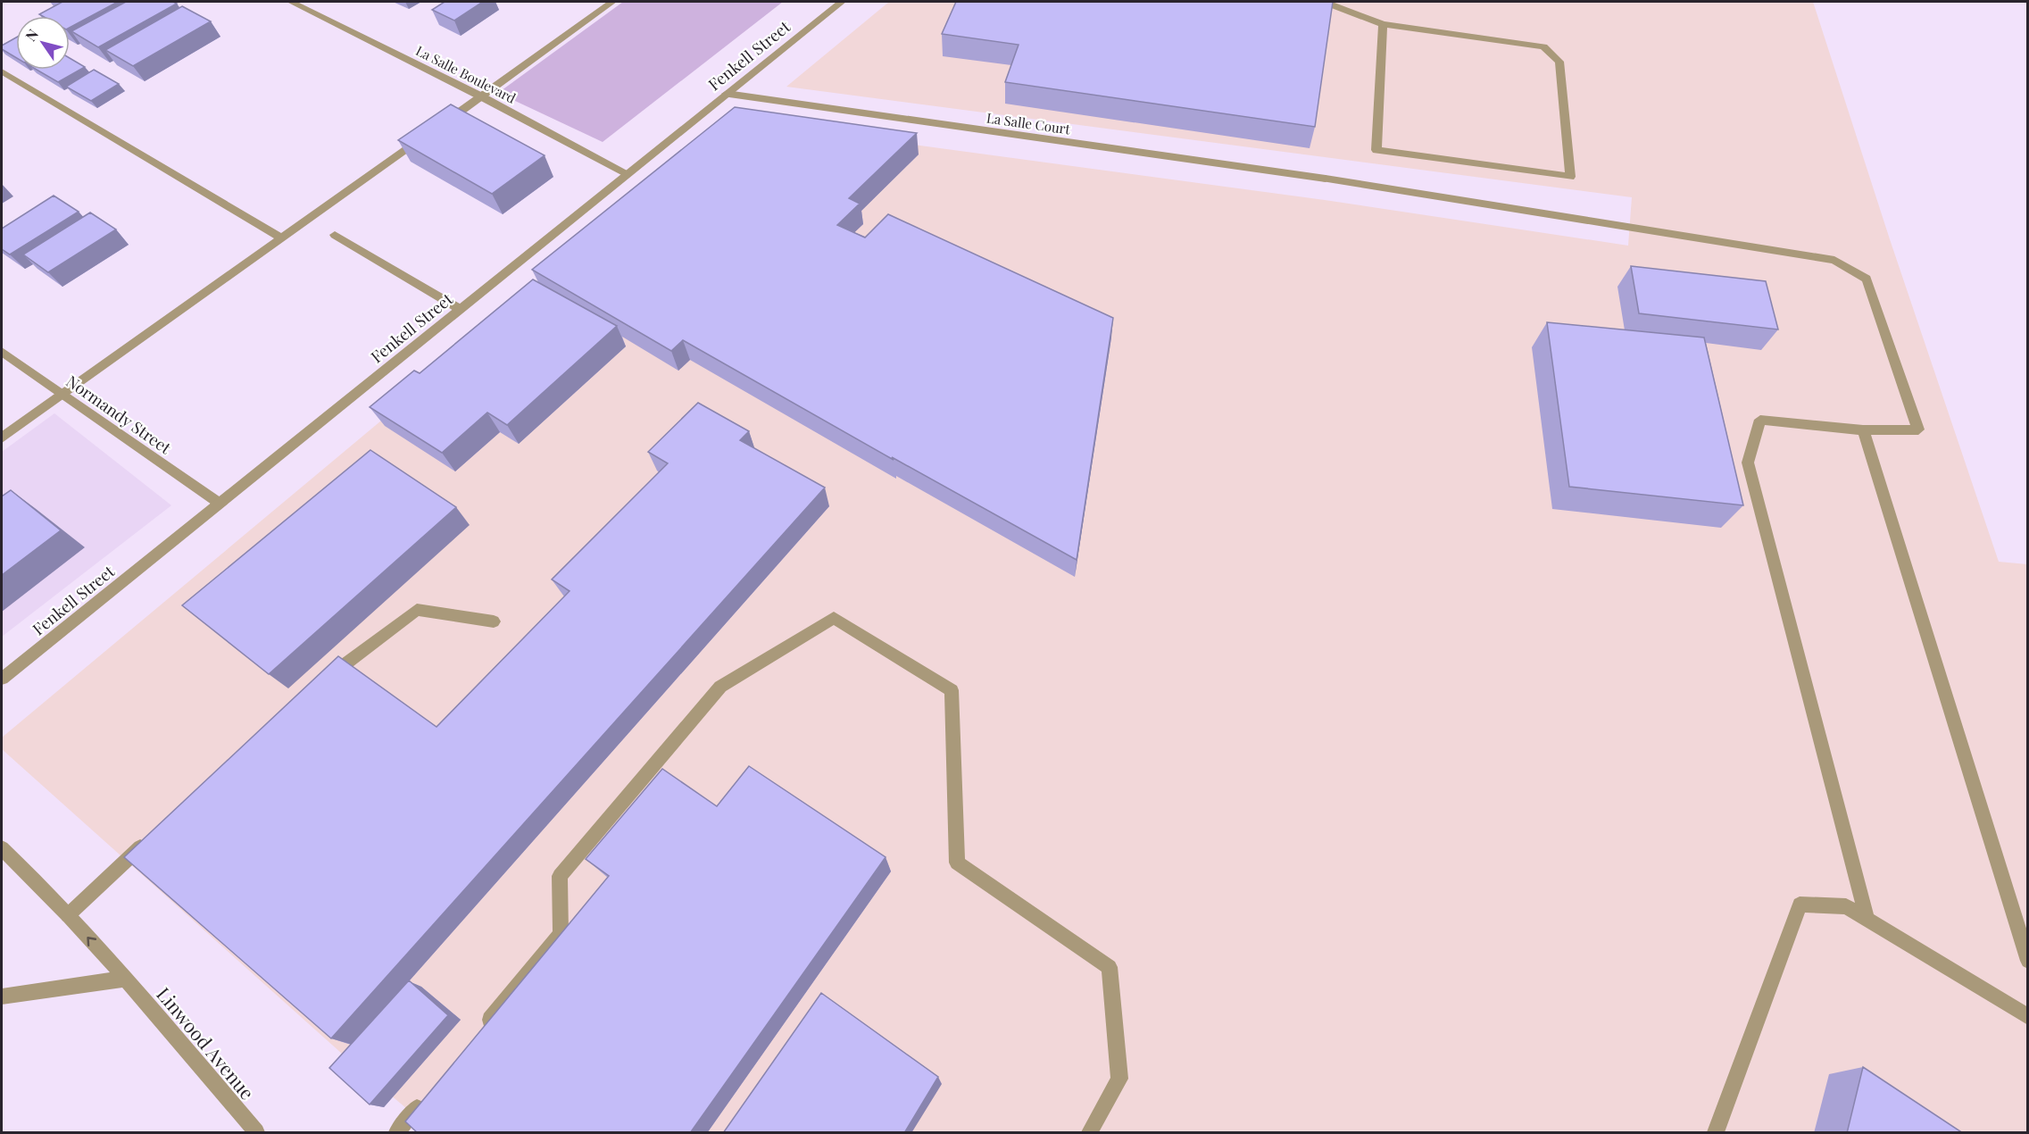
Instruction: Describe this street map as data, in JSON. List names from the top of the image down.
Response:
{
  "streets": {
    "street": [
      "Fenkell Street",
      "La Salle Boulevard",
      "La Salle Court",
      "Normandy Street",
      "Linwood Avenue"
    ]
  },
  "crossings": [
    ["Fenkell Street", "La Salle Boulevard"],
    ["Fenkell Street", "La Salle Court"],
    ["Fenkell Street", "Normandy Street"]
  ],
  "north": "top left"
}
